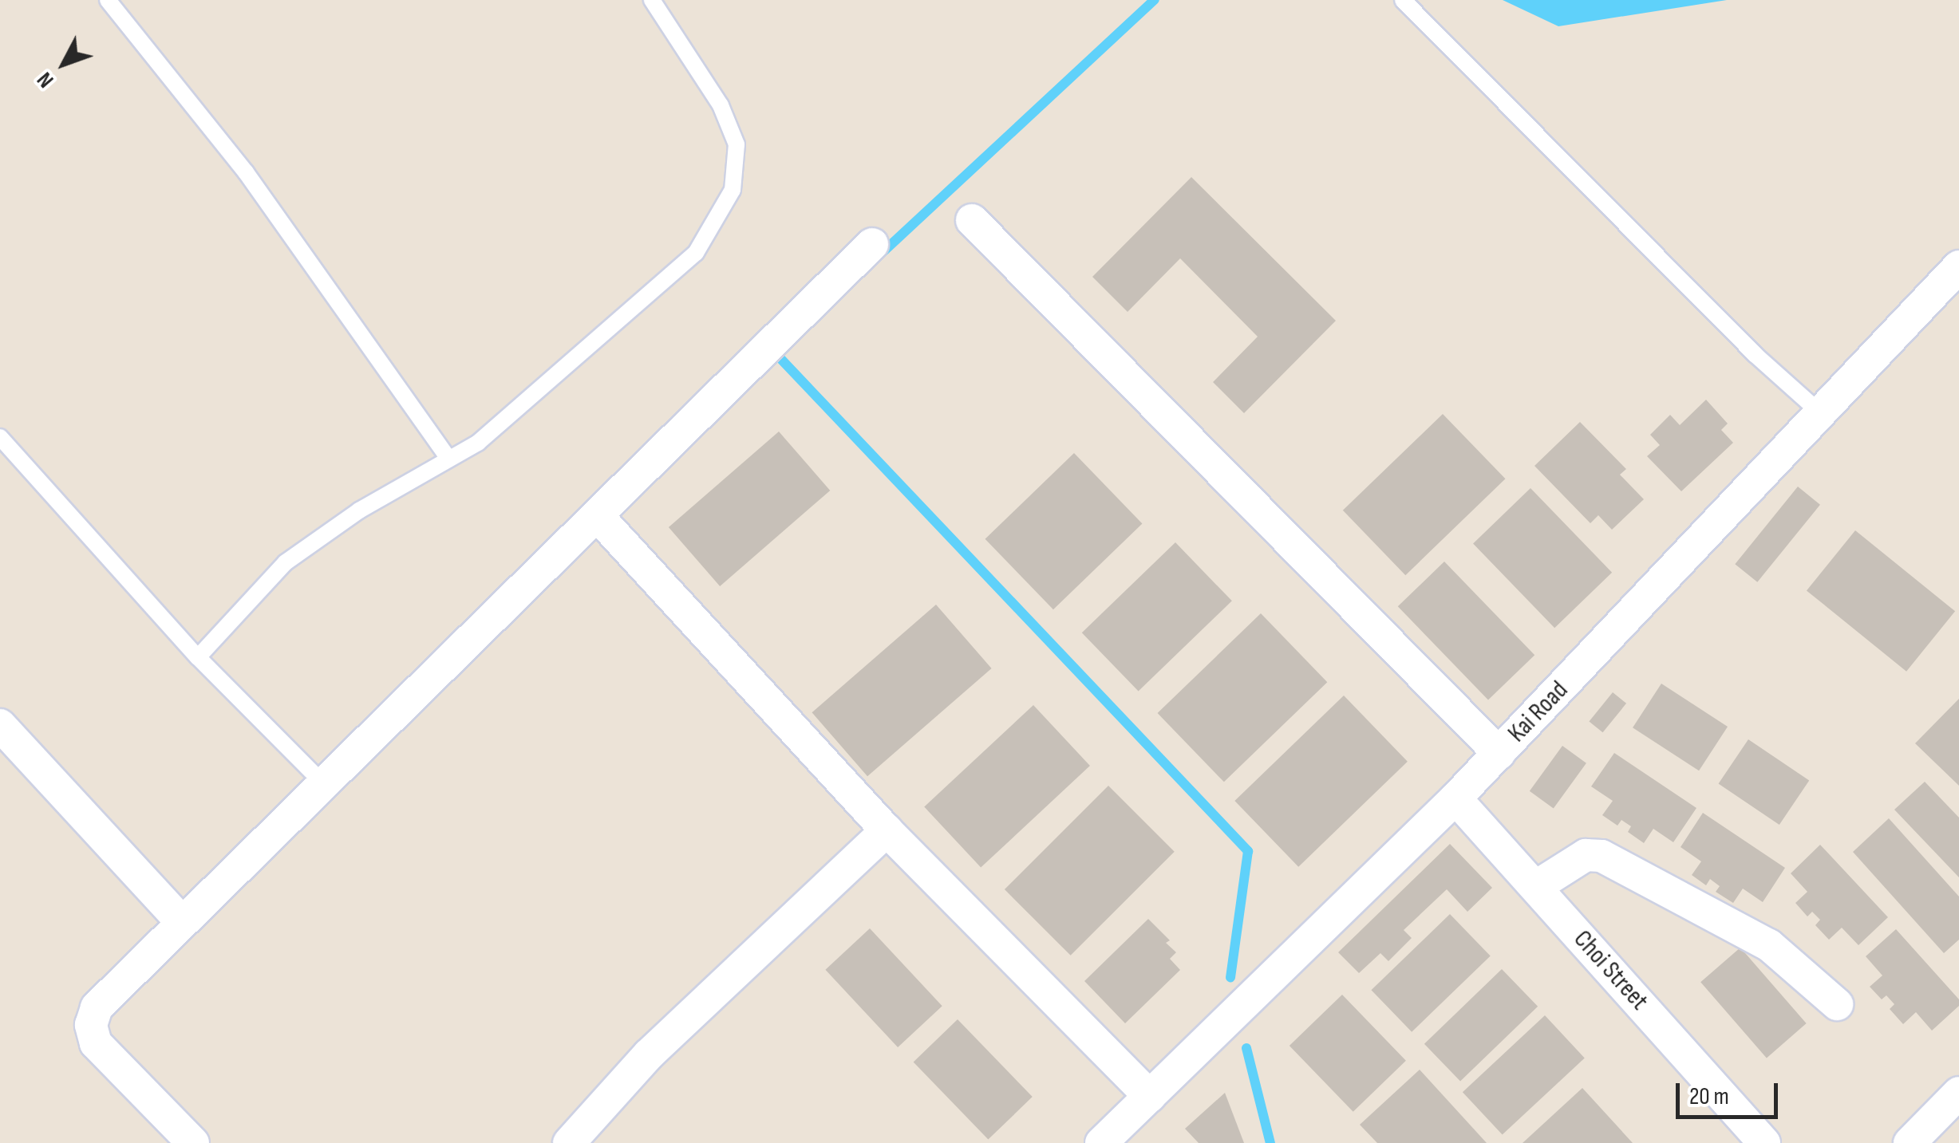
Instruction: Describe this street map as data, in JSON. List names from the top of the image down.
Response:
{
  "streets": {
    "street": ["Kai Road", "Choi Street"]
  },
  "crossings": [
    ["Kai Road", "Choi Street"]
  ],
  "scale_bar": "20 m",
  "north": "bottom left"
}
